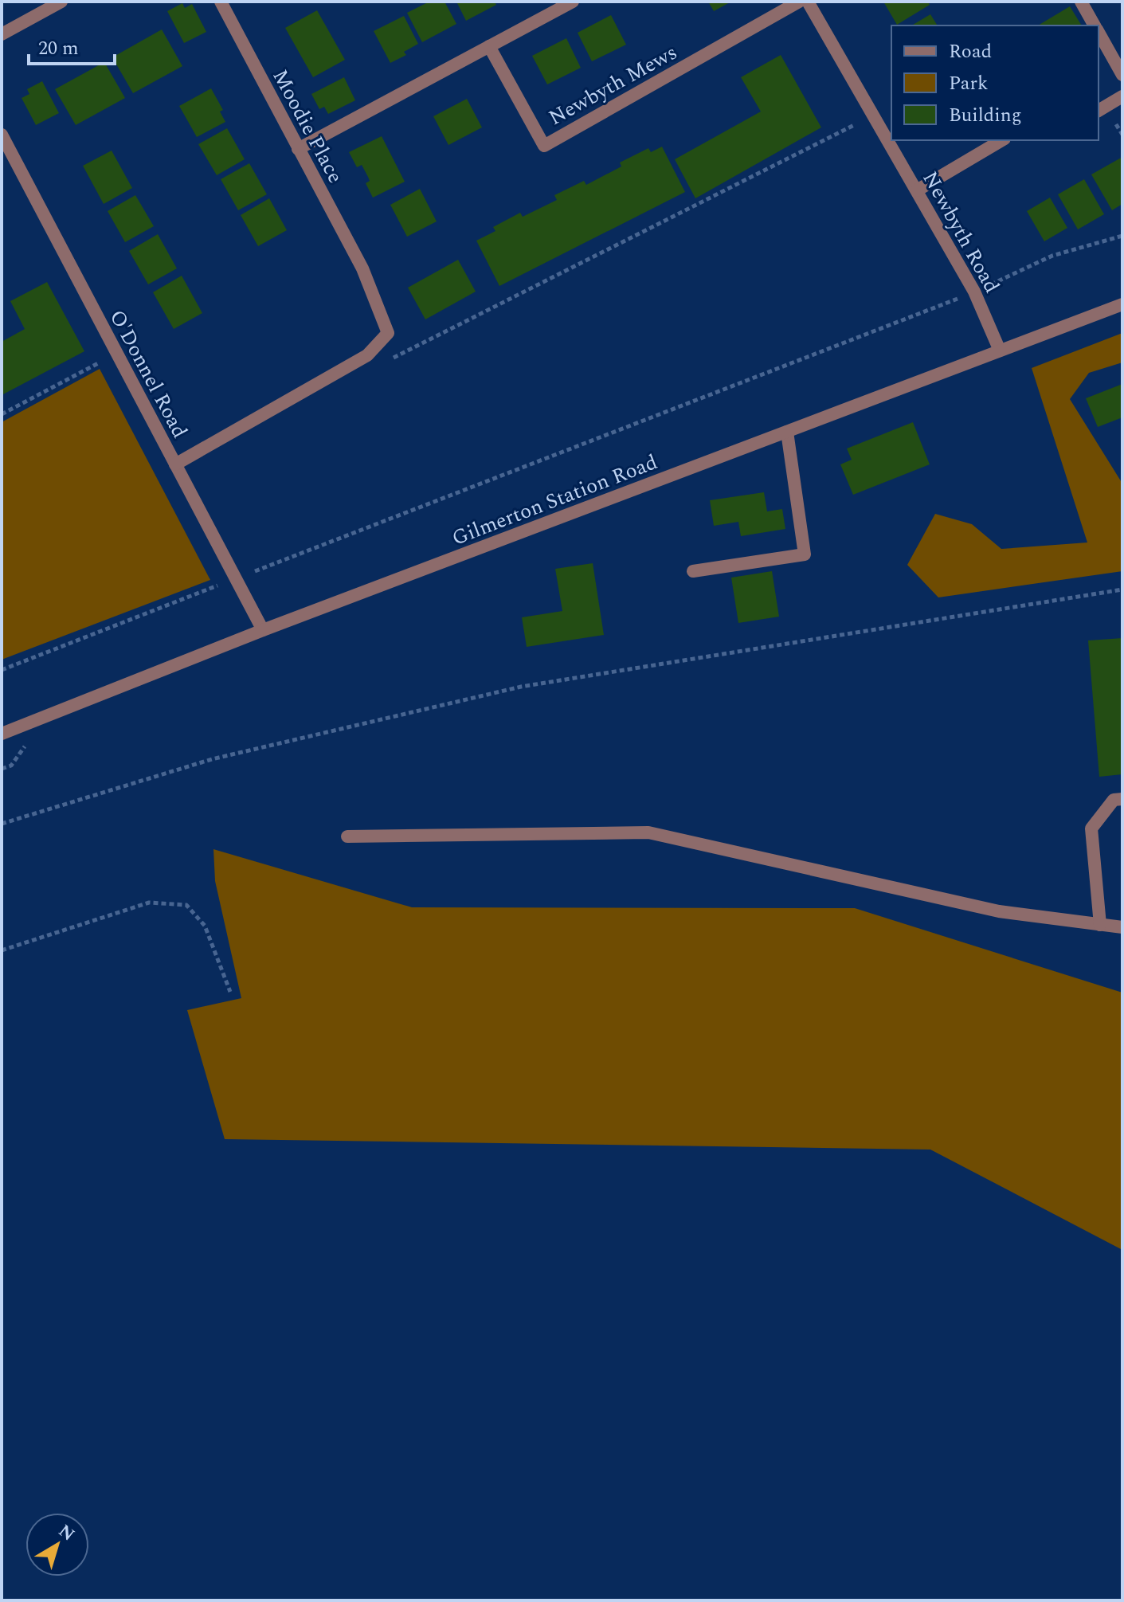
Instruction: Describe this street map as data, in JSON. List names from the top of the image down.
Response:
{
  "streets": {
    "street": [
      "Newbyth Mews",
      "Moodie Place",
      "Newbyth Road",
      "O'Donnel Road",
      "Gilmerton Station Road"
    ]
  },
  "crossings": [
    ["Newbyth Road", "Gilmerton Station Road"],
    ["O'Donnel Road", "Gilmerton Station Road"]
  ],
  "legend": ["Road", "Park", "Building"],
  "scale_bar": "20 m",
  "north": "top right"
}
